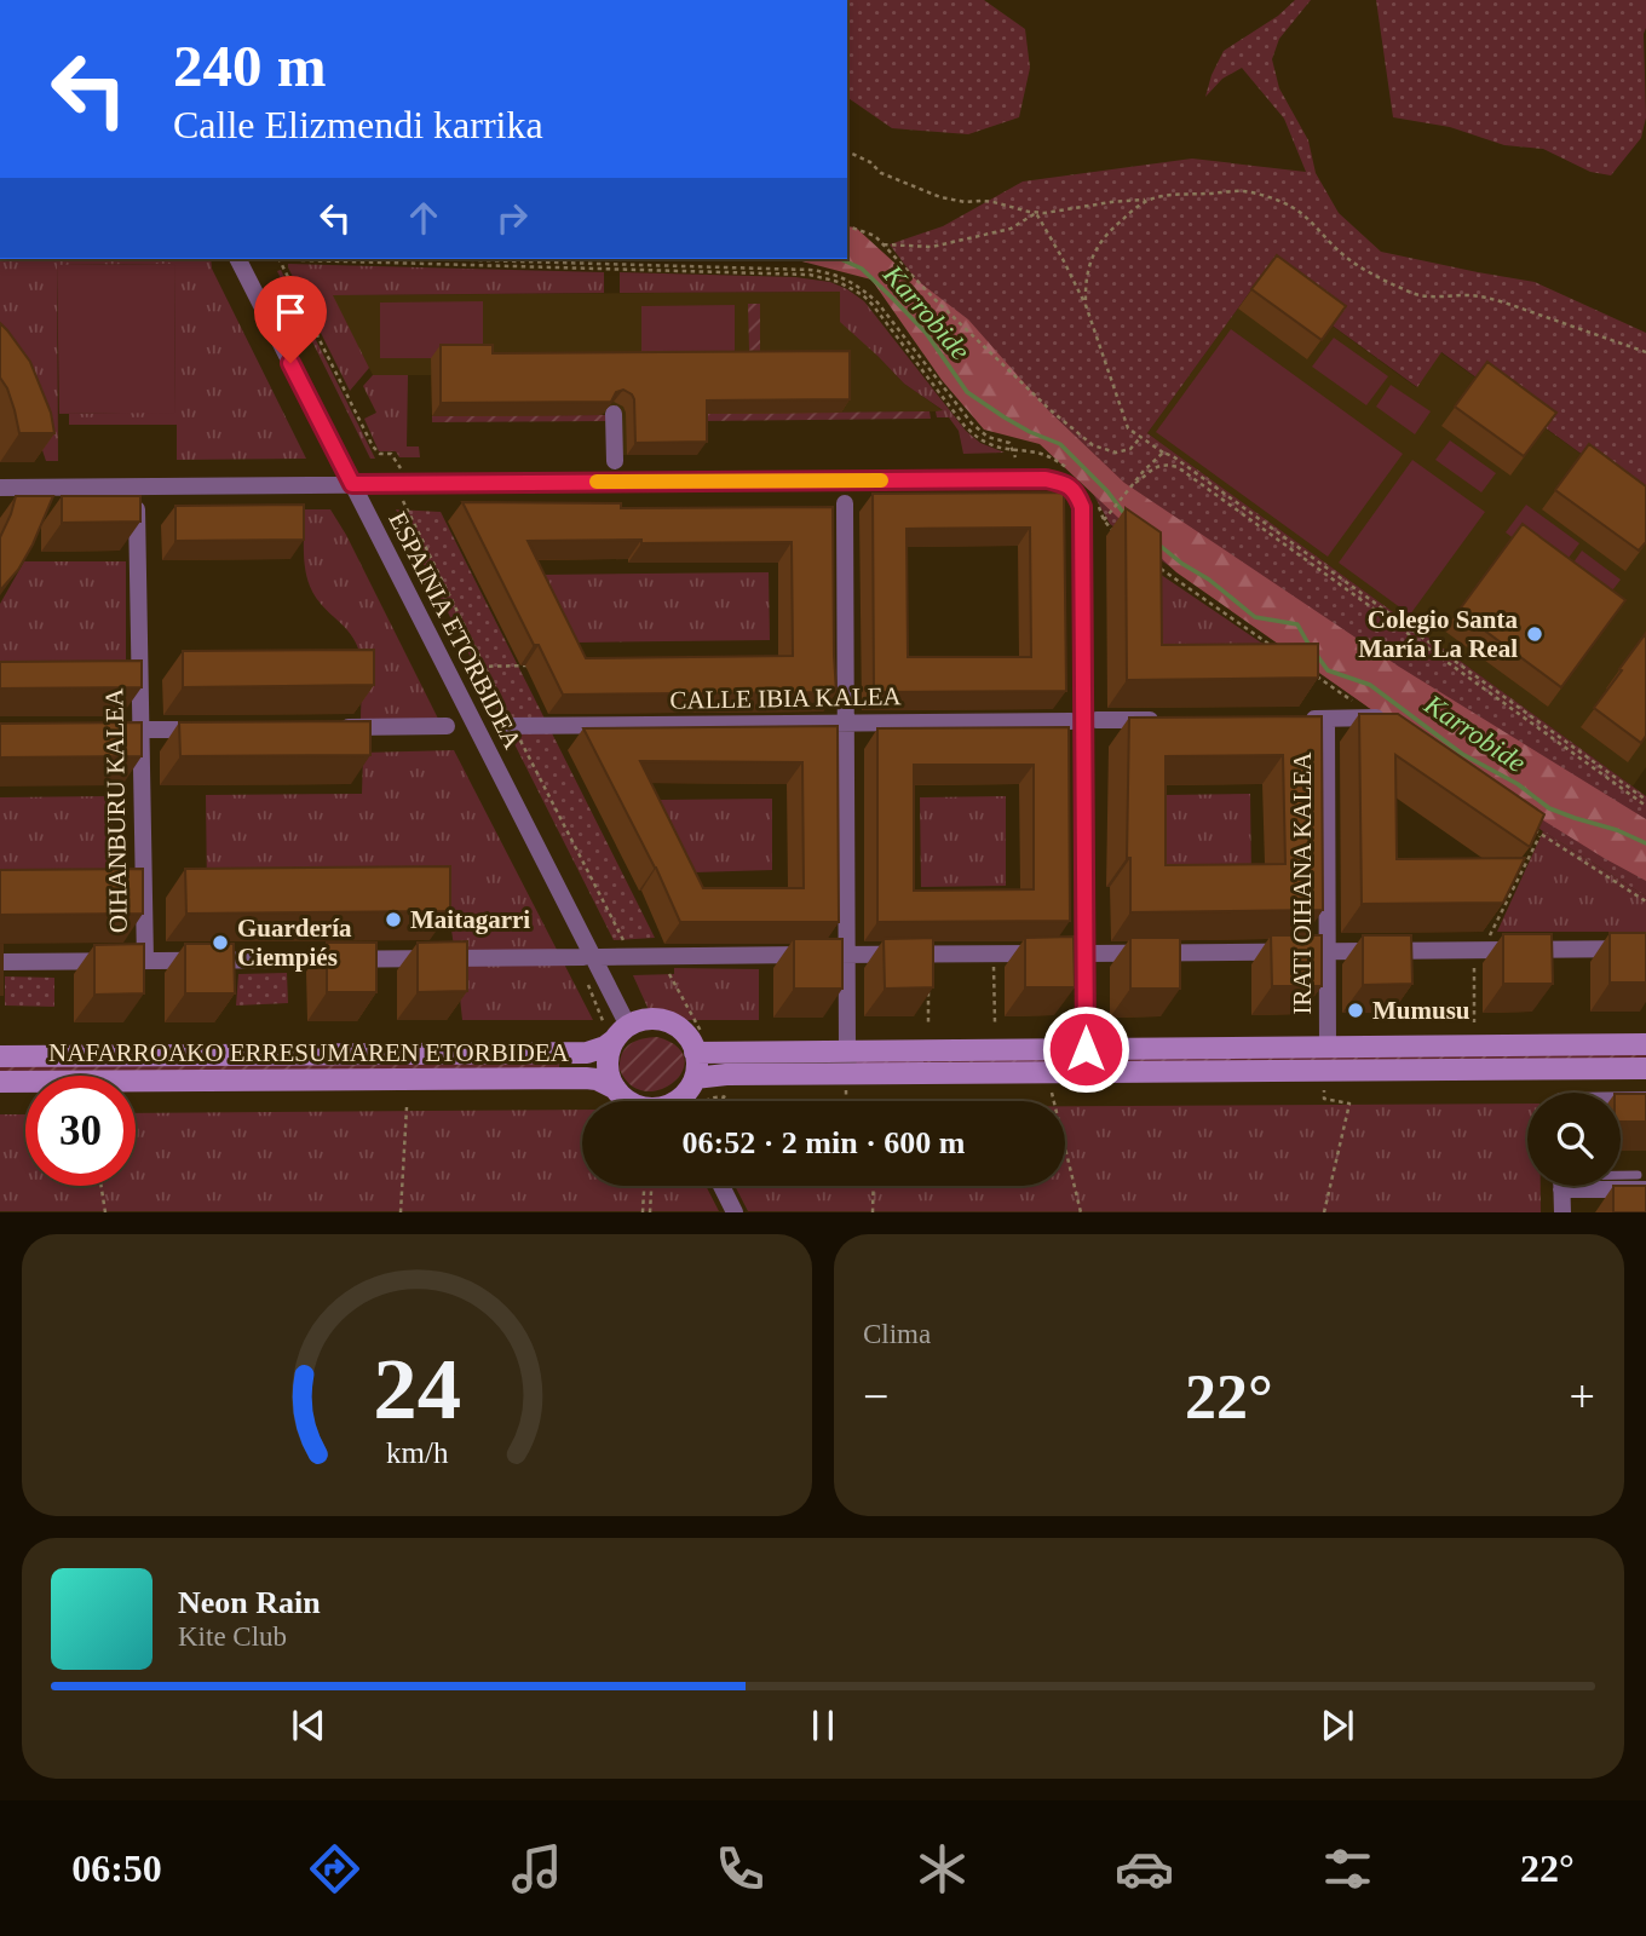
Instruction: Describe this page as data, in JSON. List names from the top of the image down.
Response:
{
  "streets": {
    "street": [
      "ESPAINIA ETORBIDEA",
      "CALLE IBIA KALEA",
      "OIHANBURU KALEA",
      "IRATI OIHANA KALEA",
      "NAFARROAKO ERRESUMAREN ETORBIDEA"
    ]
  },
  "crossings": [
    ["ESPAINIA ETORBIDEA", "CALLE IBIA KALEA"],
    ["ESPAINIA ETORBIDEA", "NAFARROAKO ERRESUMAREN ETORBIDEA"]
  ],
  "water": ["Karrobide"],
  "places": [
    "Colegio Santa María La Real",
    "Maitagarri",
    "Guardería Ciempiés",
    "Mumusu"
  ],
  "page": {
    "turn": ["240 m", "Calle Elizmendi karrika"],
    "limit": "30",
    "trip": "06:52 · 2 min · 600 m",
    "tile": "Clima",
    "heat": ["−", "22°", "+"],
    "song": ["Neon Rain", "Kite Club"],
    "tabs": ["06:50", "22°"],
    "gauge": ["24", "km/h"]
  }
}
